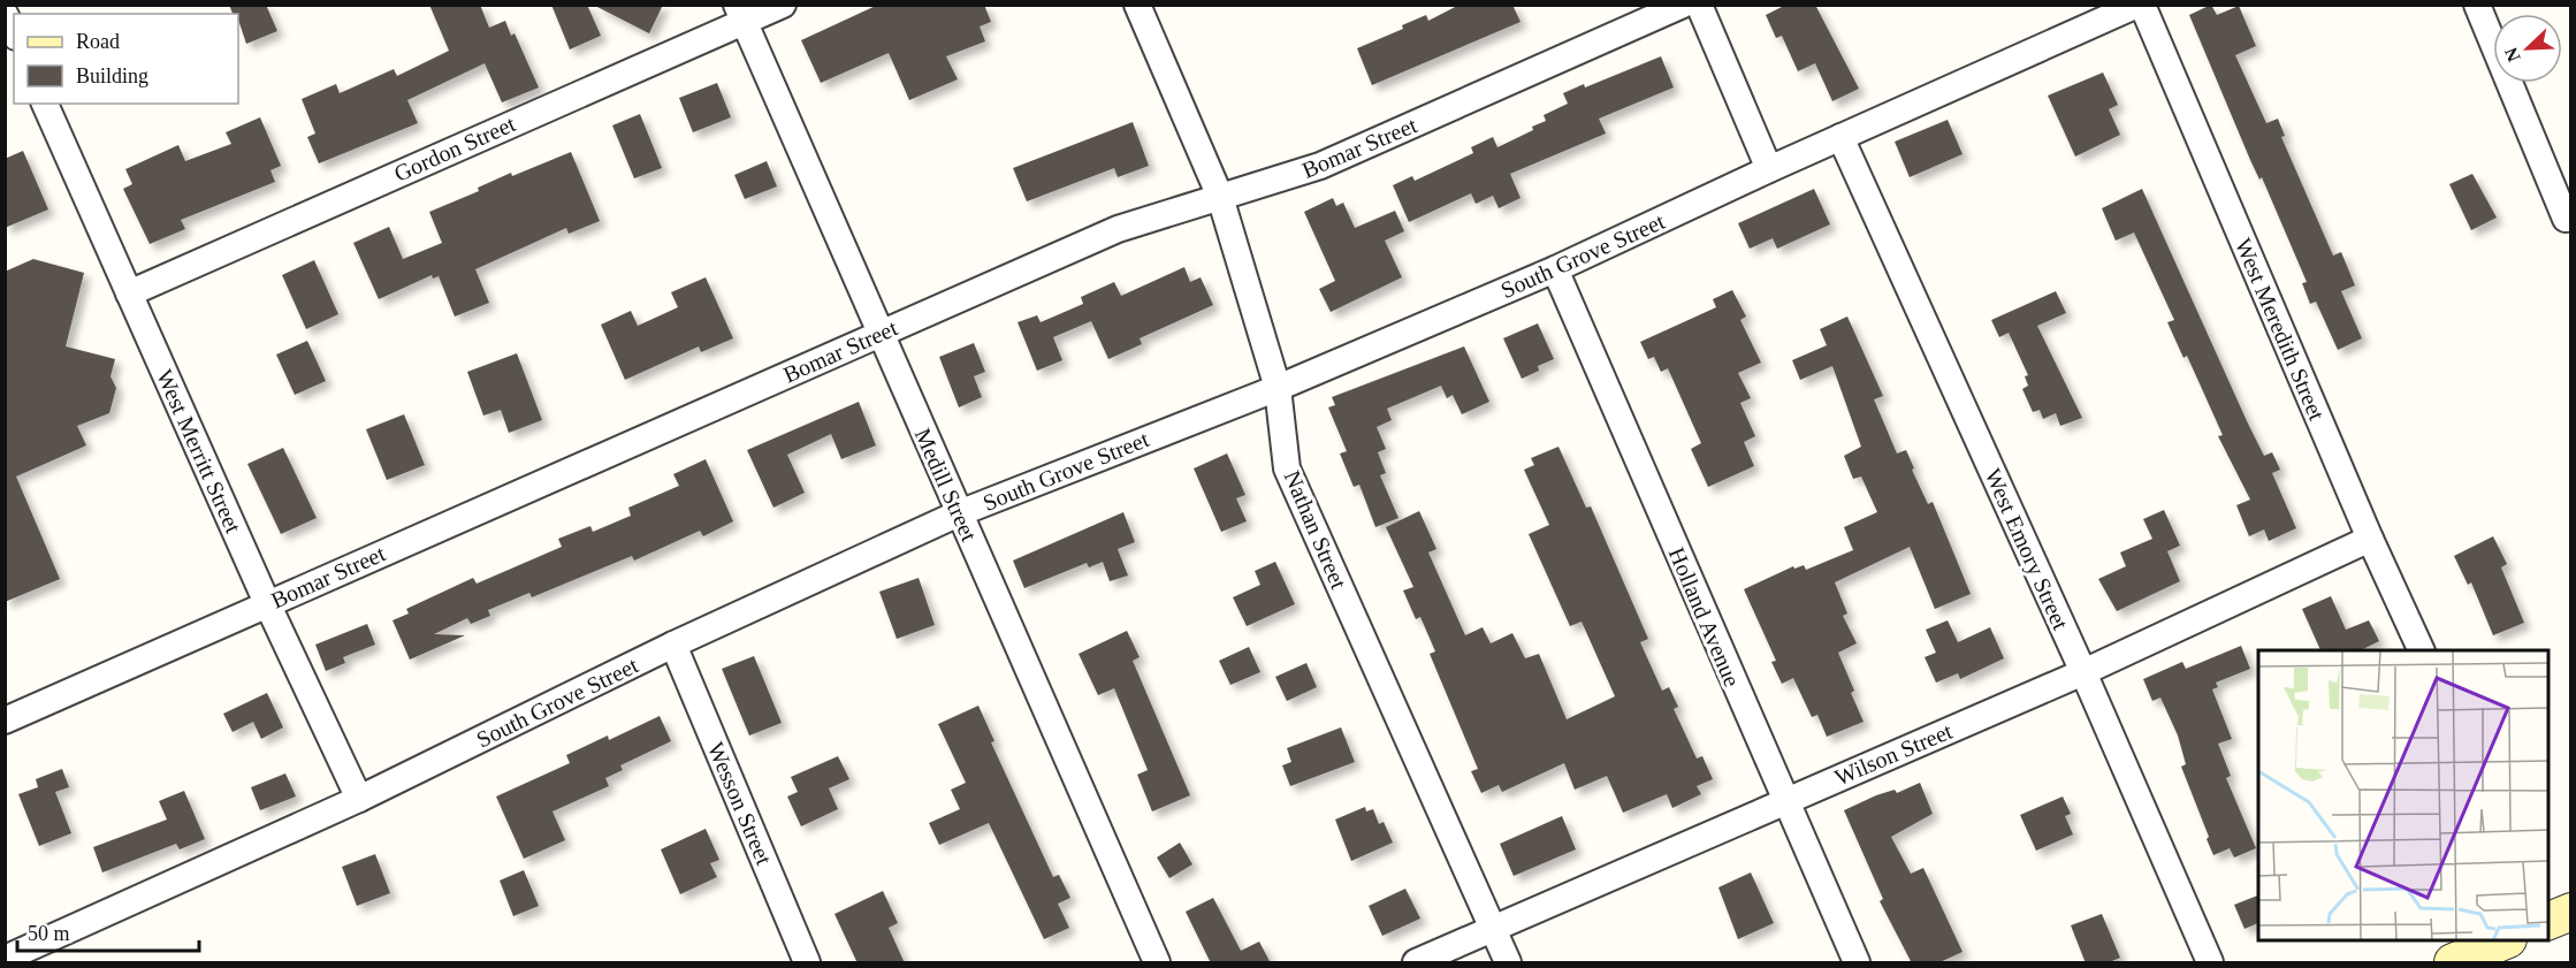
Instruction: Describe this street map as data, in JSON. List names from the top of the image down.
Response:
{
  "streets": {
    "street": [
      "Bomar Street",
      "Gordon Street",
      "South Grove Street",
      "West Meredith Street",
      "West Merritt Street",
      "Medill Street",
      "Nathan Street",
      "West Emory Street",
      "Holland Avenue",
      "Wilson Street",
      "Wesson Street"
    ]
  },
  "crossings": [
    ["Bomar Street", "West Merritt Street"],
    ["Bomar Street", "Medill Street"],
    ["Bomar Street", "Nathan Street"],
    ["Gordon Street", "West Merritt Street"],
    ["Gordon Street", "Medill Street"],
    ["South Grove Street", "West Meredith Street"],
    ["South Grove Street", "West Merritt Street"],
    ["South Grove Street", "Medill Street"],
    ["South Grove Street", "Nathan Street"],
    ["South Grove Street", "West Emory Street"],
    ["South Grove Street", "Holland Avenue"],
    ["South Grove Street", "Wesson Street"],
    ["West Meredith Street", "Wilson Street"],
    ["Nathan Street", "Wilson Street"],
    ["West Emory Street", "Wilson Street"],
    ["Holland Avenue", "Wilson Street"]
  ],
  "legend": ["Road", "Building"],
  "scale_bar": "50 m",
  "north": "bottom left"
}
